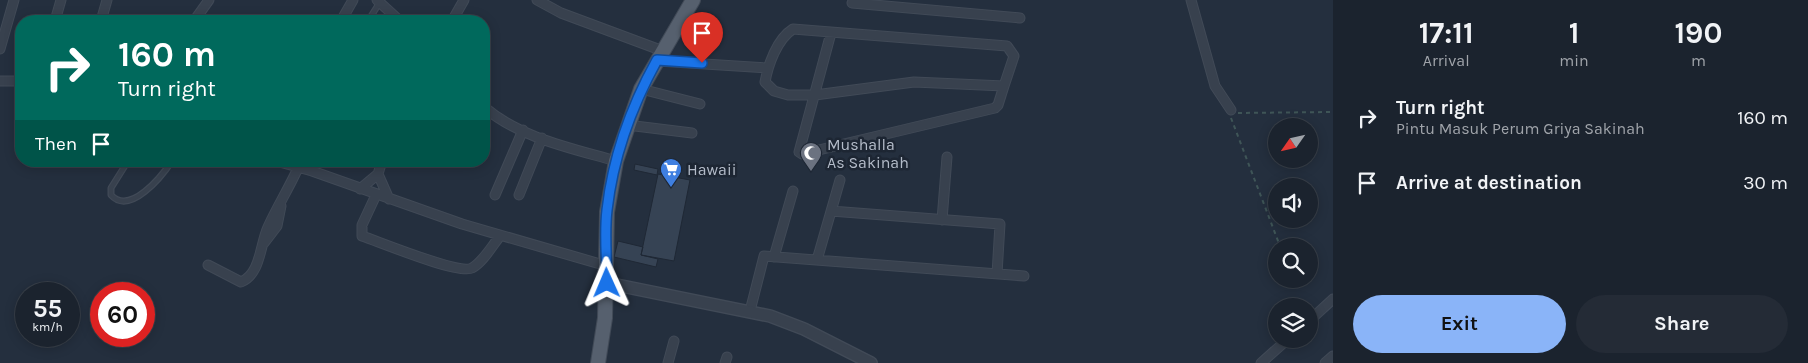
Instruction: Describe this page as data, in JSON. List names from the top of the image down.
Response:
{
  "places": {
    "mosque": ["Mushalla As Sakinah"],
    "supermarket": ["Hawaii"]
  },
  "north": "bottom left",
  "page": {
    "eta": [
      "17:11",
      "Arrival",
      "1",
      "min",
      "190",
      "m"
    ],
    "turn": ["160 m", "Turn right"],
    "list": [
      {
        "name": "Turn right",
        "note": "Pintu Masuk Perum Griya Sakinah",
        "value": "160 m"
      },
      {
        "name": "Arrive at destination",
        "value": "30 m"
      }
    ],
    "then": "Then",
    "speed": "55 km/h",
    "limit": "60",
    "buttons": ["Exit", "Share"]
  }
}
